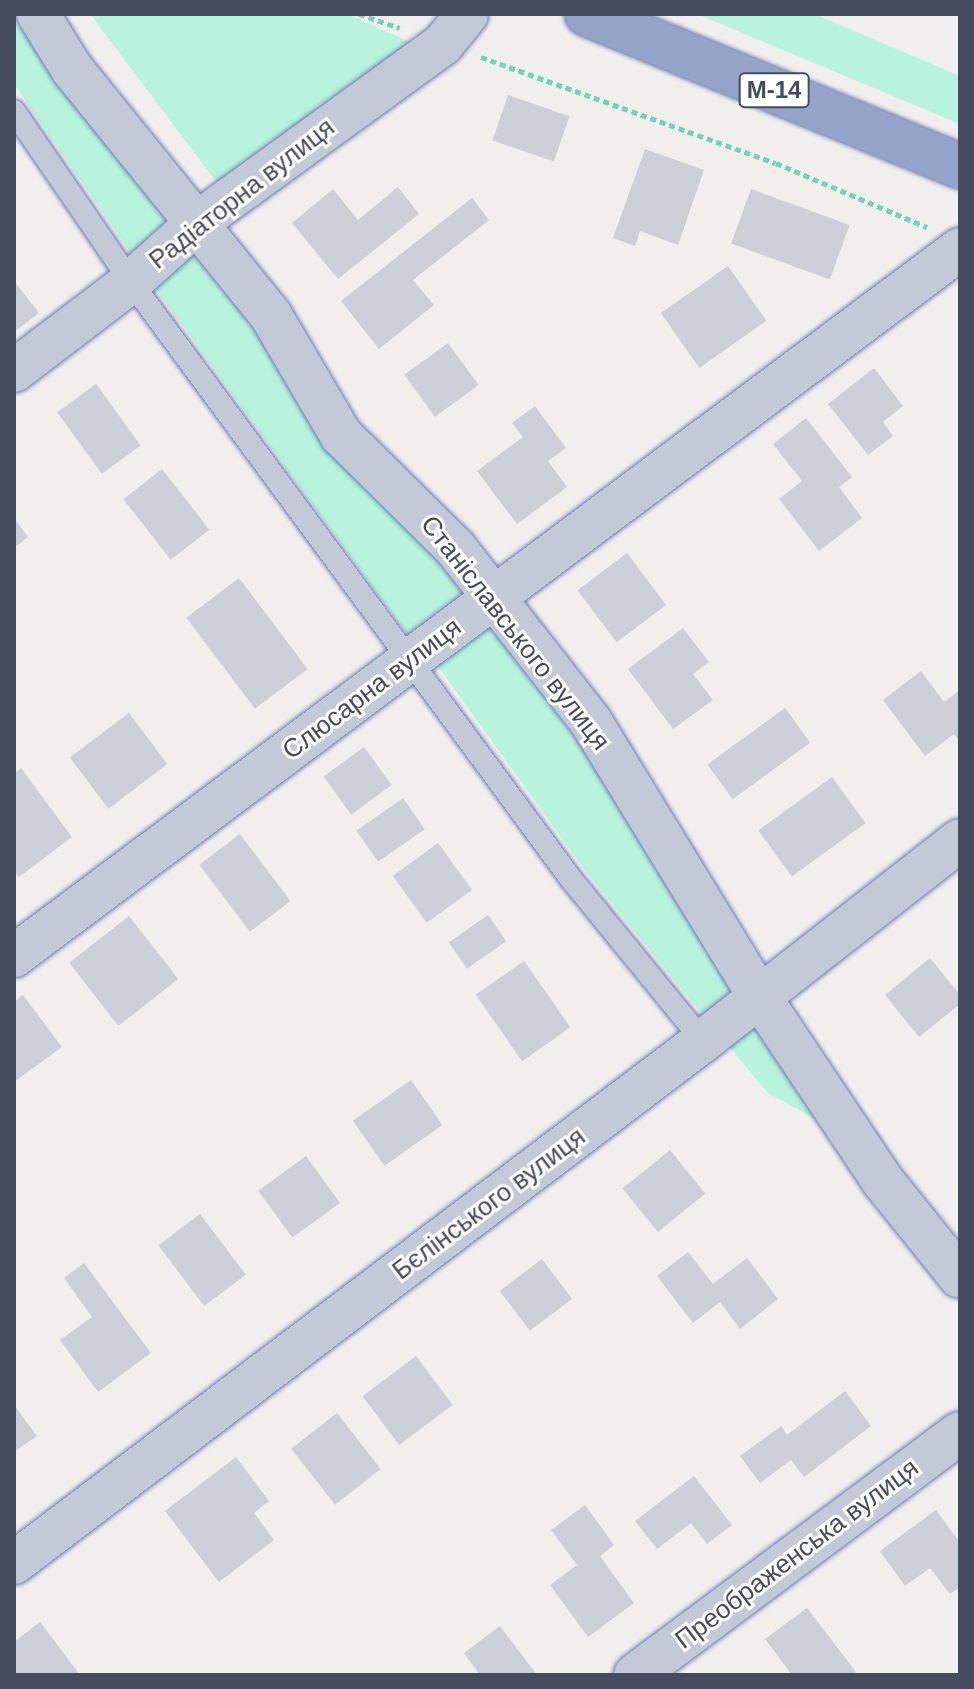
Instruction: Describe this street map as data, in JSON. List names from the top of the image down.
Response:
{
  "streets": {
    "highway": ["М-14"],
    "street": [
      "Радіаторна вулиця",
      "Станіславського вулиця",
      "Слюсарна вулиця",
      "Бєлінського вулиця",
      "Преображенська вулиця"
    ]
  },
  "crossings": [
    ["Радіаторна вулиця", "Станіславського вулиця"],
    ["Станіславського вулиця", "Слюсарна вулиця"],
    ["Станіславського вулиця", "Бєлінського вулиця"]
  ]
}
